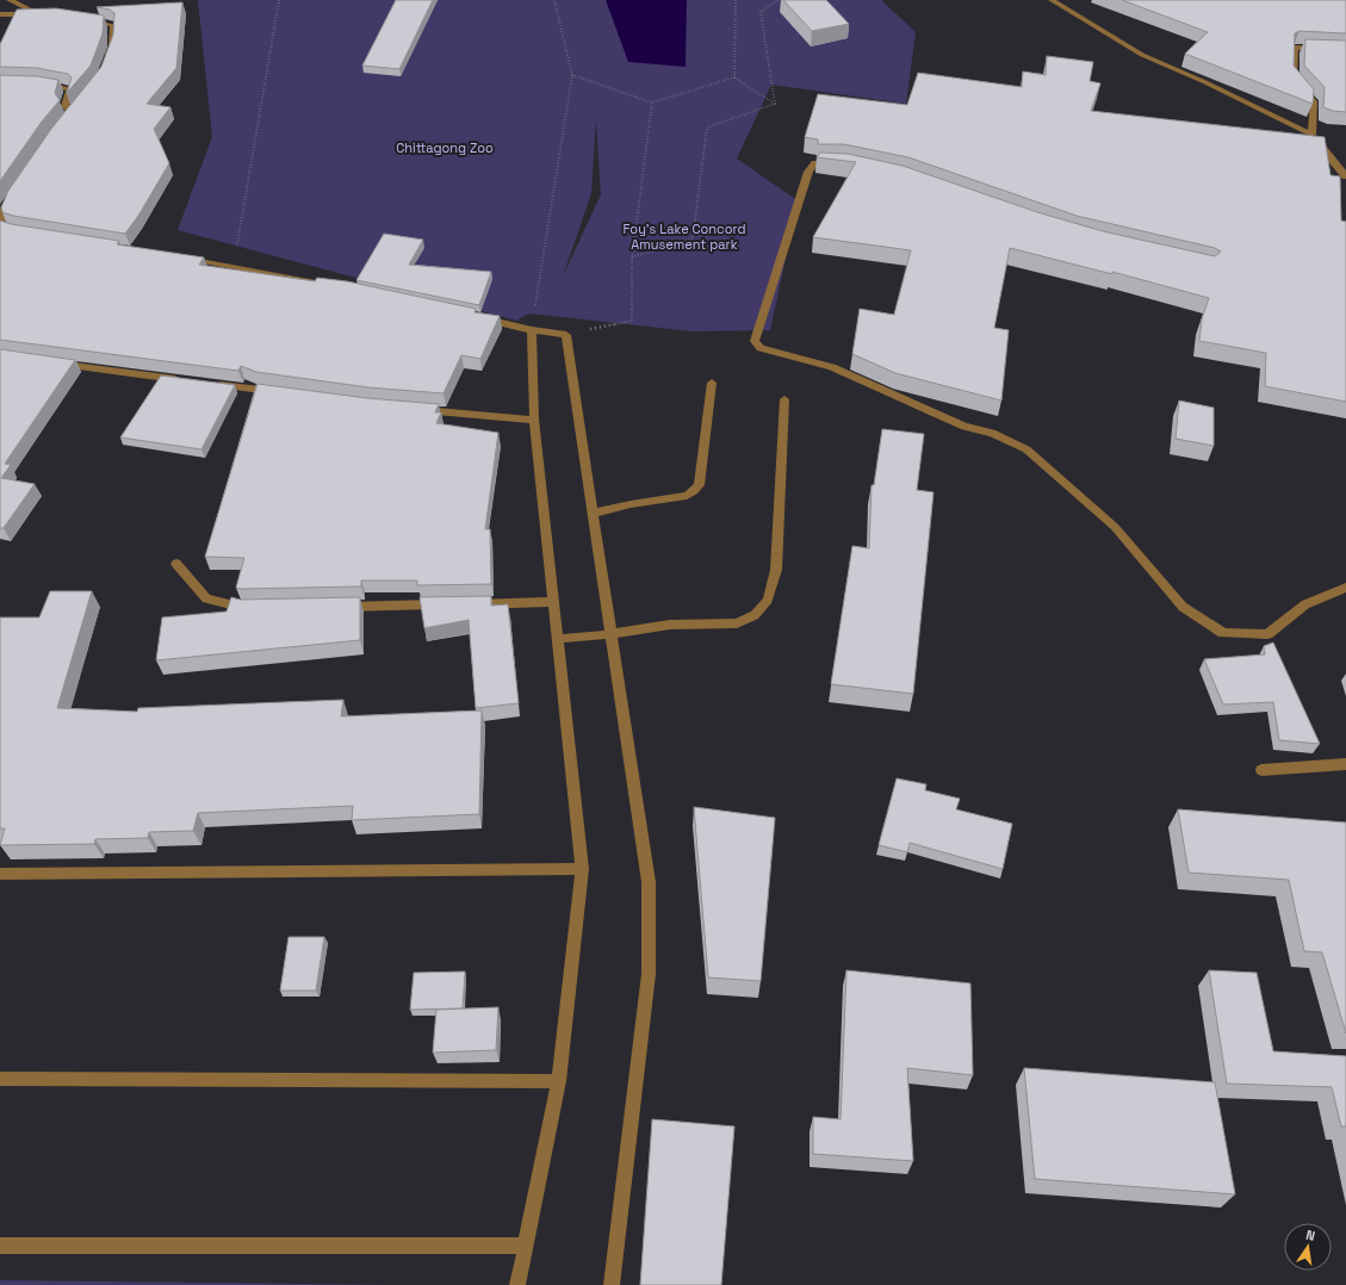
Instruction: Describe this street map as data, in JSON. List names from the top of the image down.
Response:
{
  "parks": ["Chittagong Zoo", "Foy's Lake Concord Amusement park"],
  "north": "top"
}
